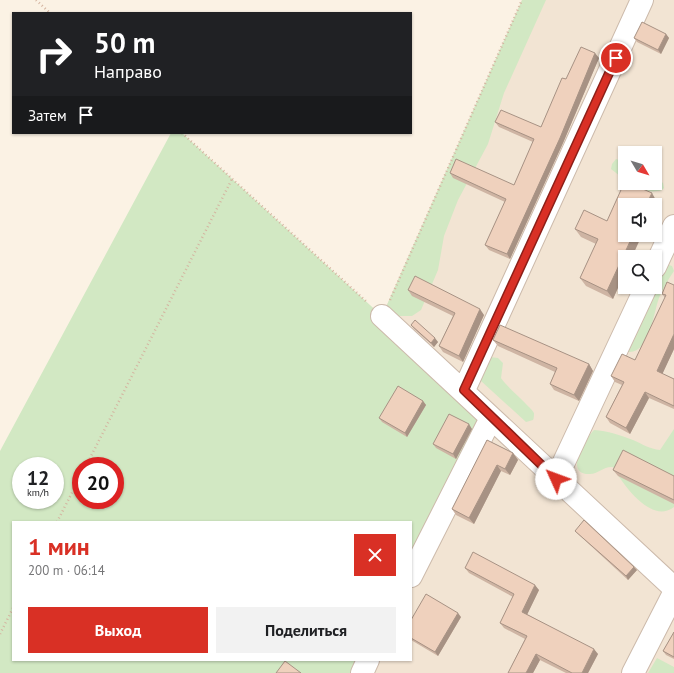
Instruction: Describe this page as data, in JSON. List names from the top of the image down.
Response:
{
  "north": "bottom right",
  "page": {
    "turn": ["50 m", "Направо"],
    "then": "Затем",
    "speed": "12 km/h",
    "limit": "20",
    "heading": ["1 мин", "200 m · 06:14"],
    "buttons": ["Выход", "Поделиться"]
  }
}
